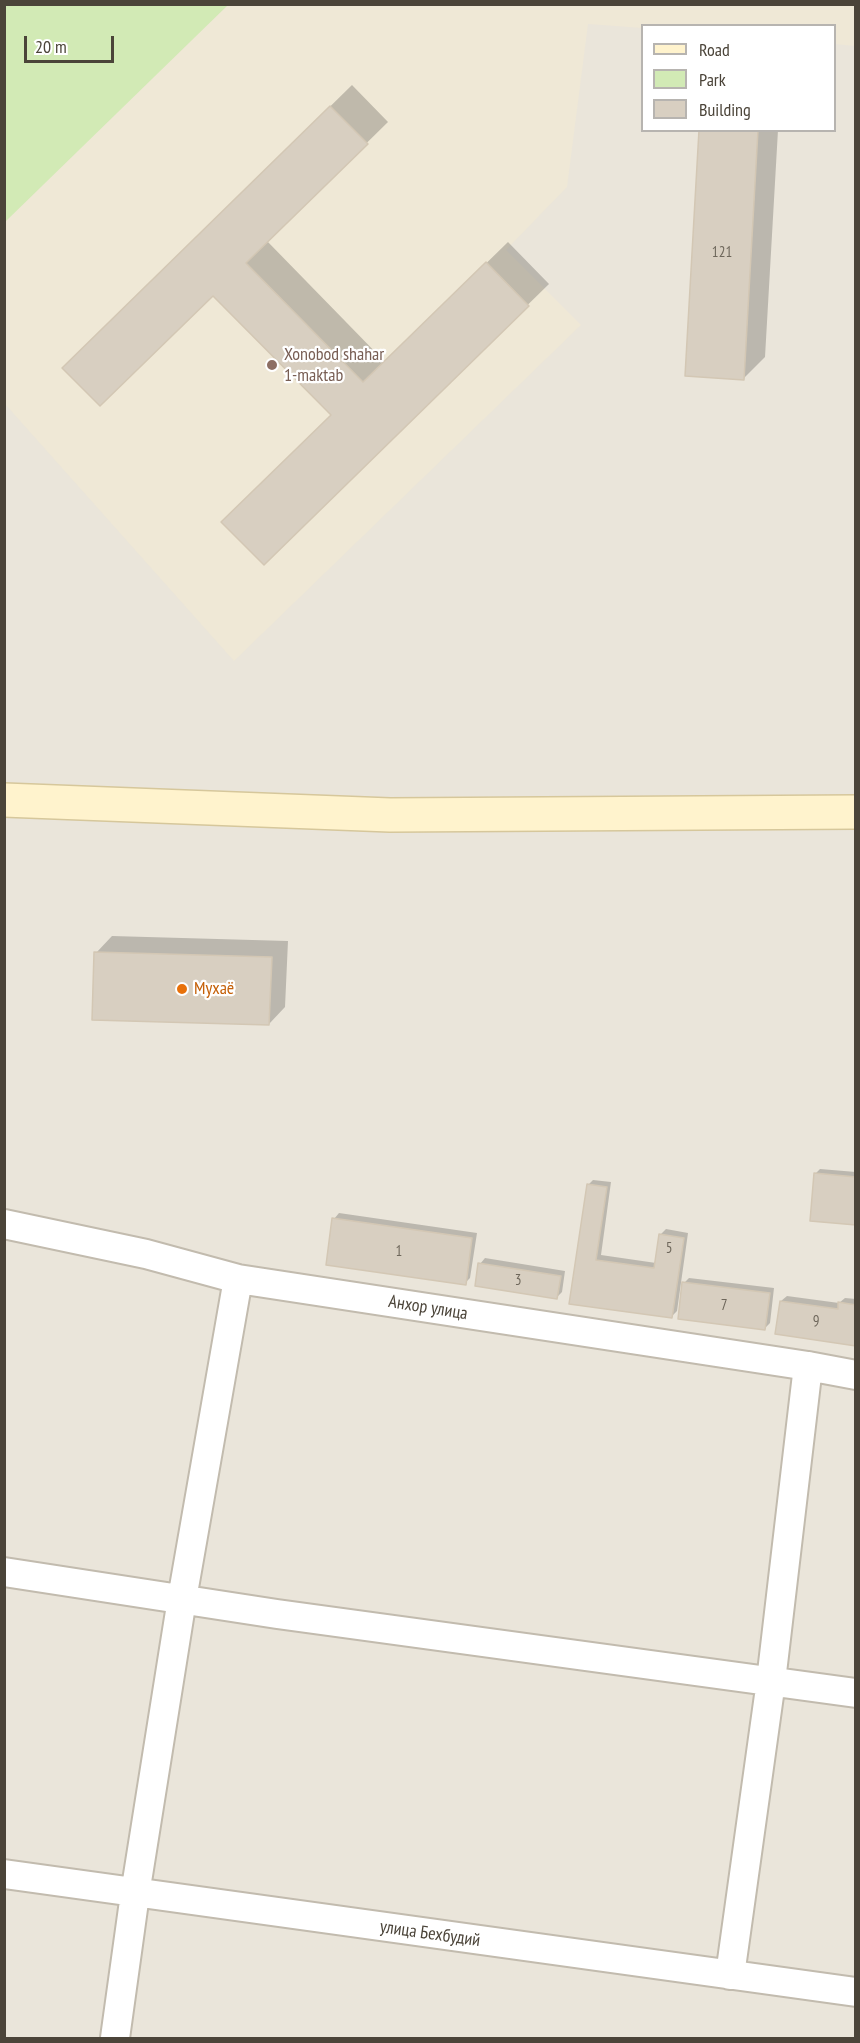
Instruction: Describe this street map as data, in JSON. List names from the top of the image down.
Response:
{
  "streets": {
    "street": ["Анхор улица", "улица Бехбудий"]
  },
  "places": ["Xonobod shahar 1-maktab", "Мухаё"],
  "house_numbers": [
    "121",
    "5",
    "1",
    "3",
    "7",
    "9"
  ],
  "legend": ["Road", "Park", "Building"],
  "scale_bar": "20 m"
}
